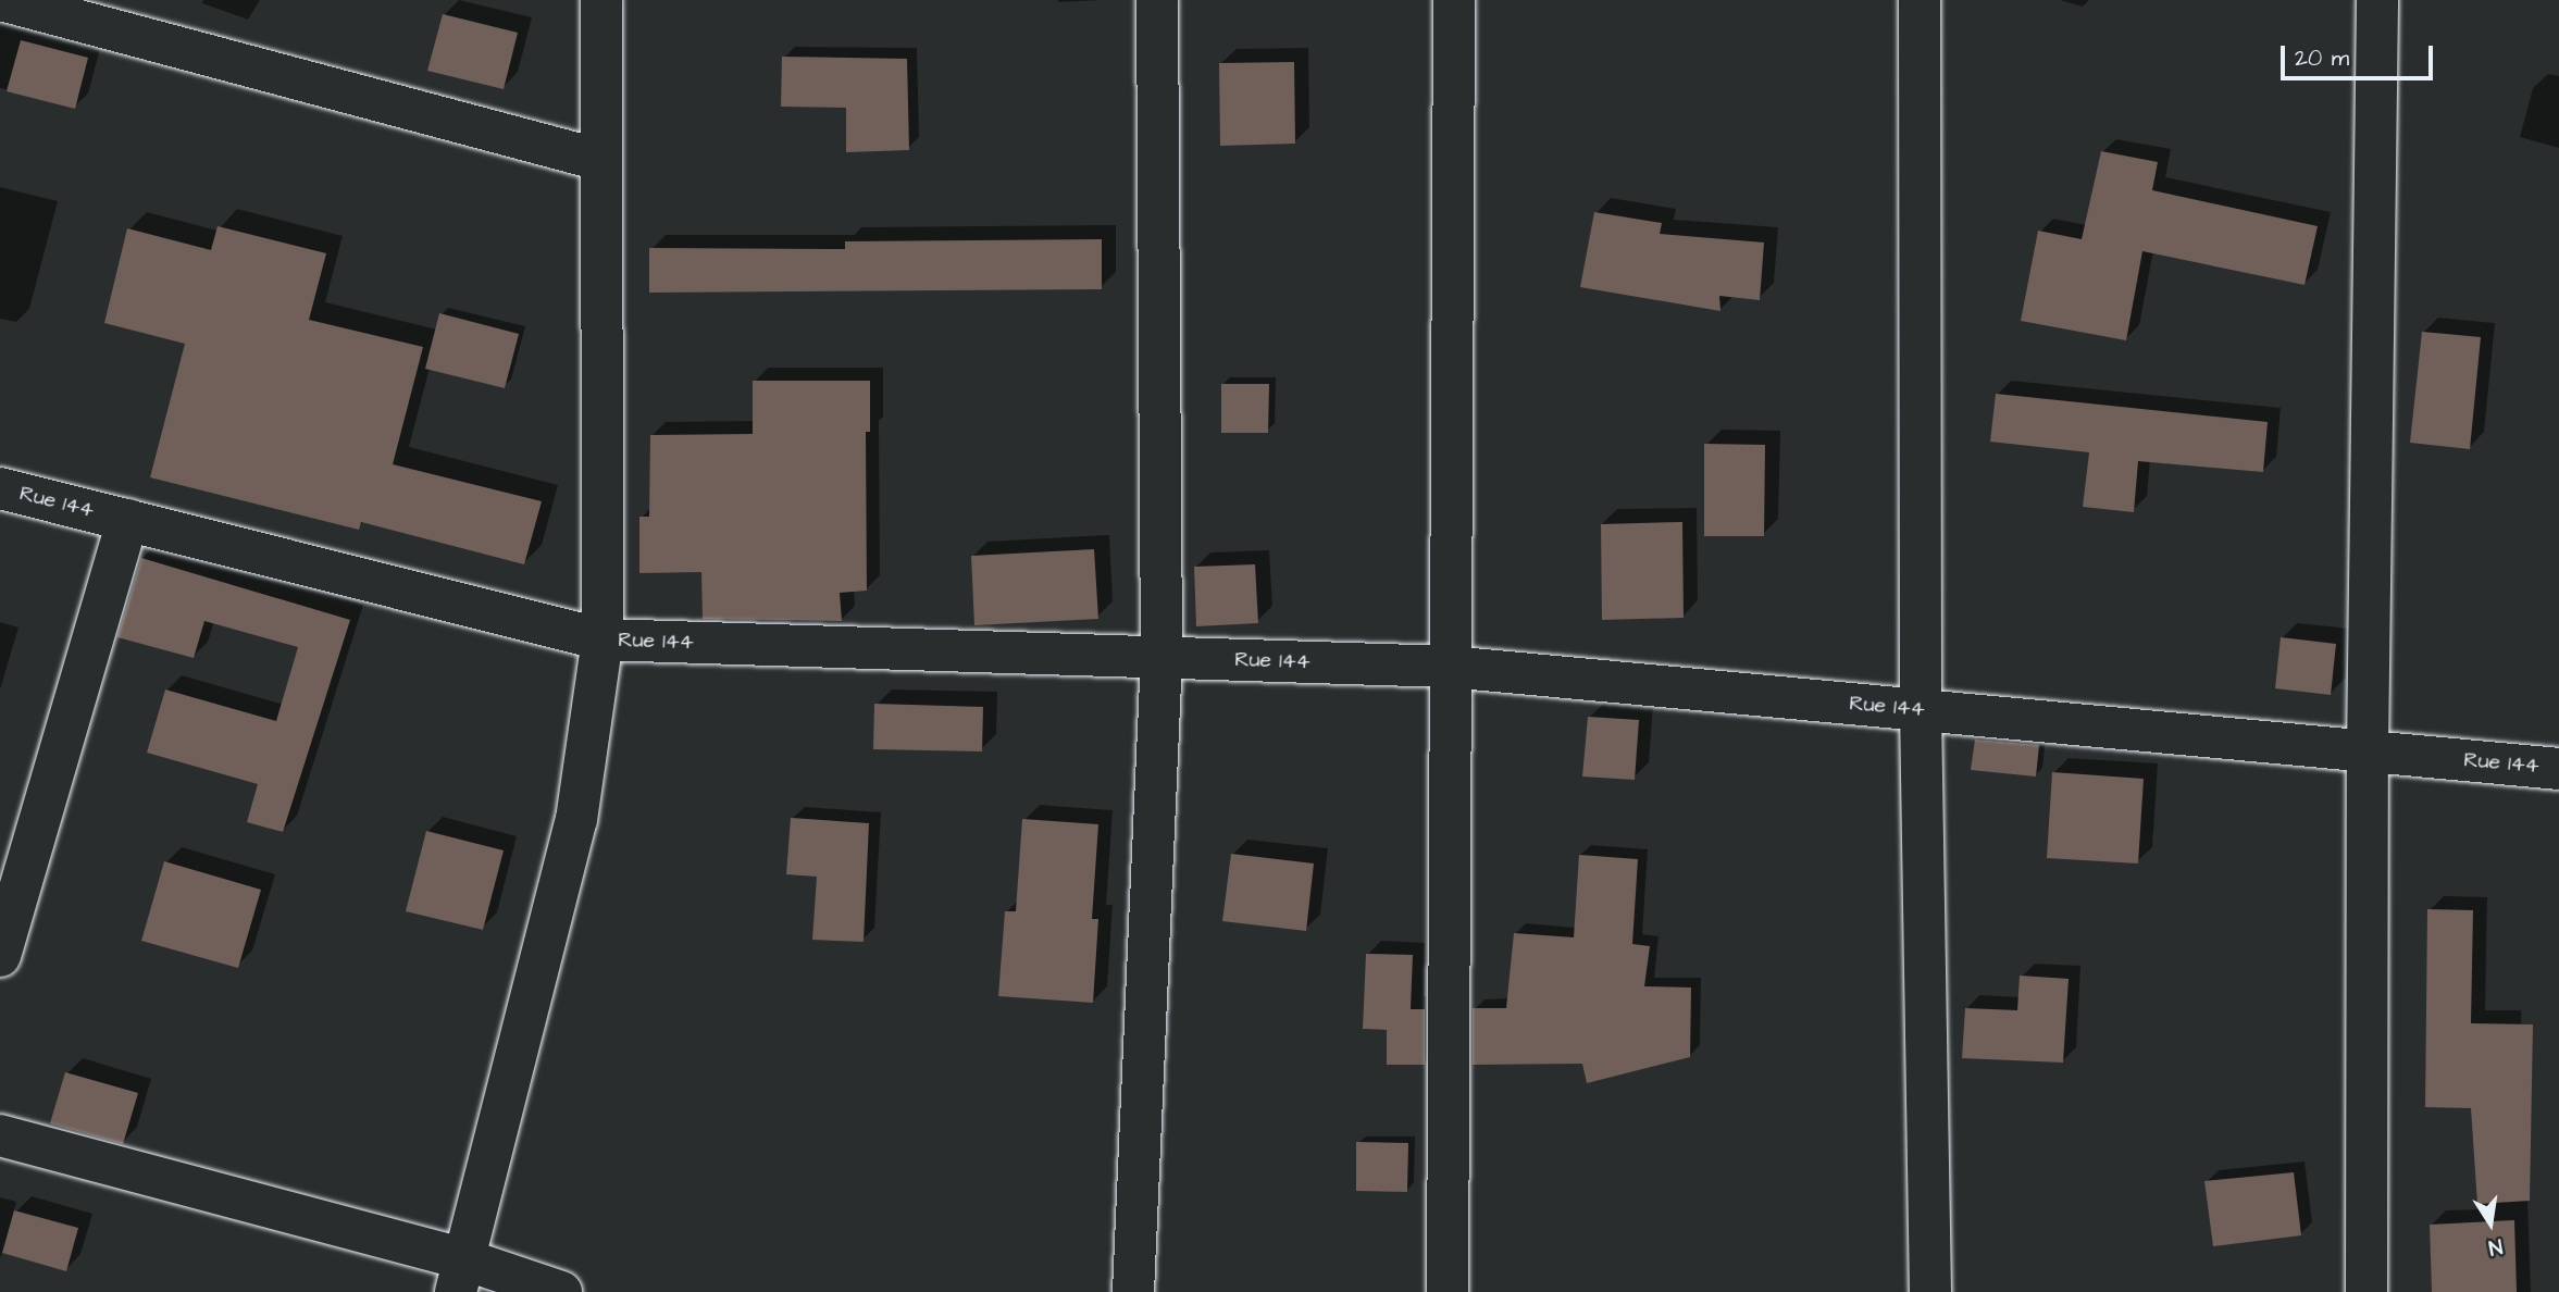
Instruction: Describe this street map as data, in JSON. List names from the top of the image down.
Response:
{
  "streets": {
    "street": ["Rue 144"]
  },
  "scale_bar": "20 m",
  "north": "bottom"
}
